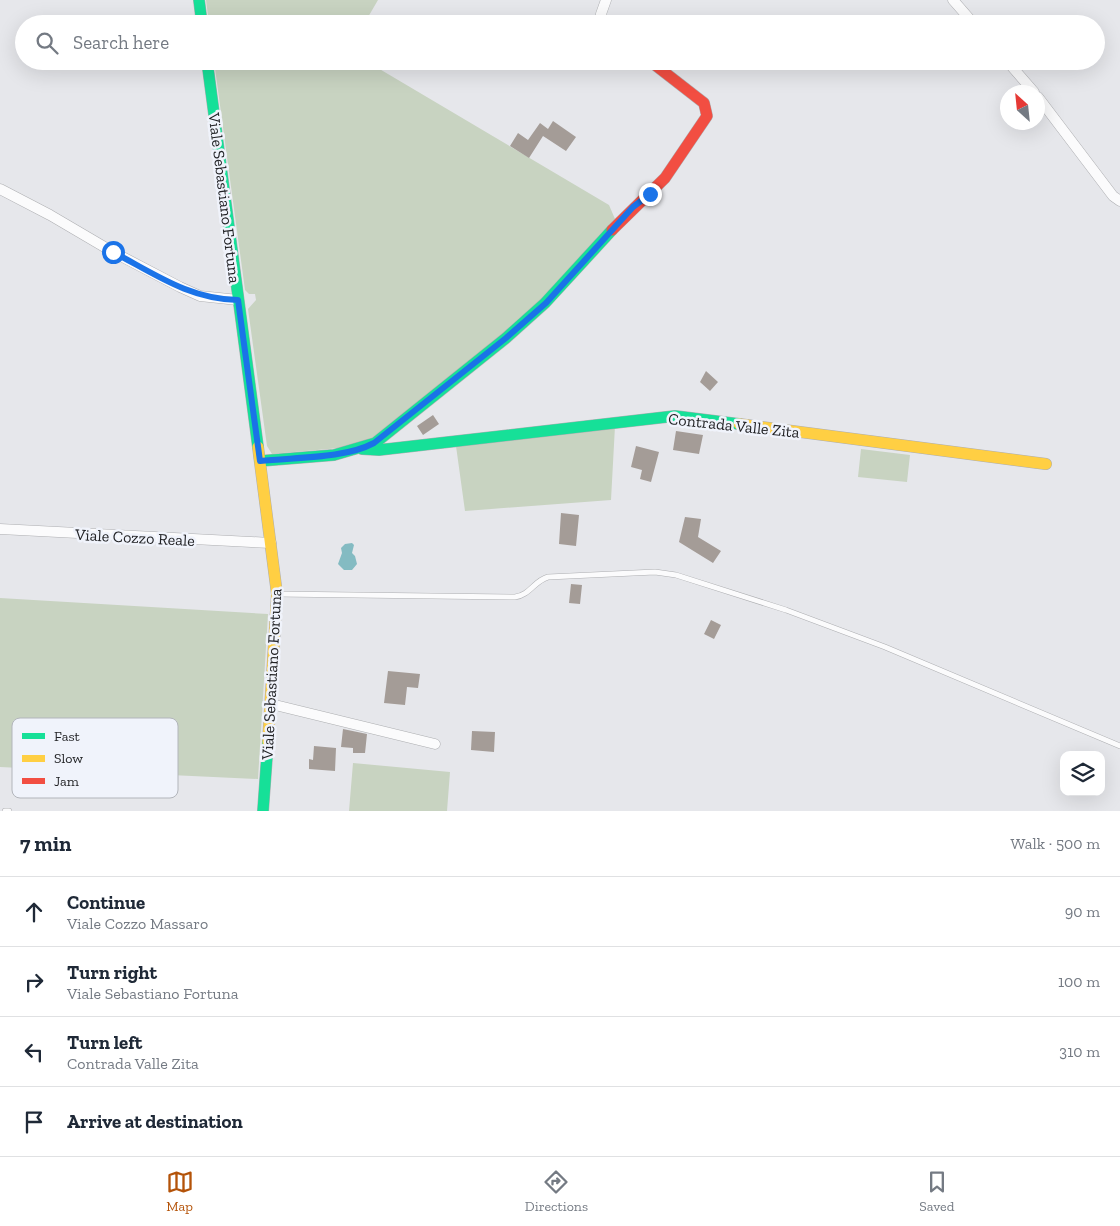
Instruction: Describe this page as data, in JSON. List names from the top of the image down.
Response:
{
  "streets": {
    "street": ["Viale Sebastiano Fortuna", "Contrada Valle Zita", "Viale Cozzo Reale"]
  },
  "crossings": [
    ["Viale Sebastiano Fortuna", "Contrada Valle Zita"],
    ["Viale Sebastiano Fortuna", "Viale Cozzo Reale"]
  ],
  "legend": ["Fast", "Slow", "Jam"],
  "north": "top left",
  "page": {
    "search": "Search here",
    "heading": ["7 min", "Walk · 500 m"],
    "list": [
      ["Continue", "Viale Cozzo Massaro", "90 m"],
      ["Turn right", "Viale Sebastiano Fortuna", "100 m"],
      ["Turn left", "Contrada Valle Zita", "310 m"],
      "Arrive at destination"
    ],
    "nav": ["Map", "Directions", "Saved"]
  }
}
